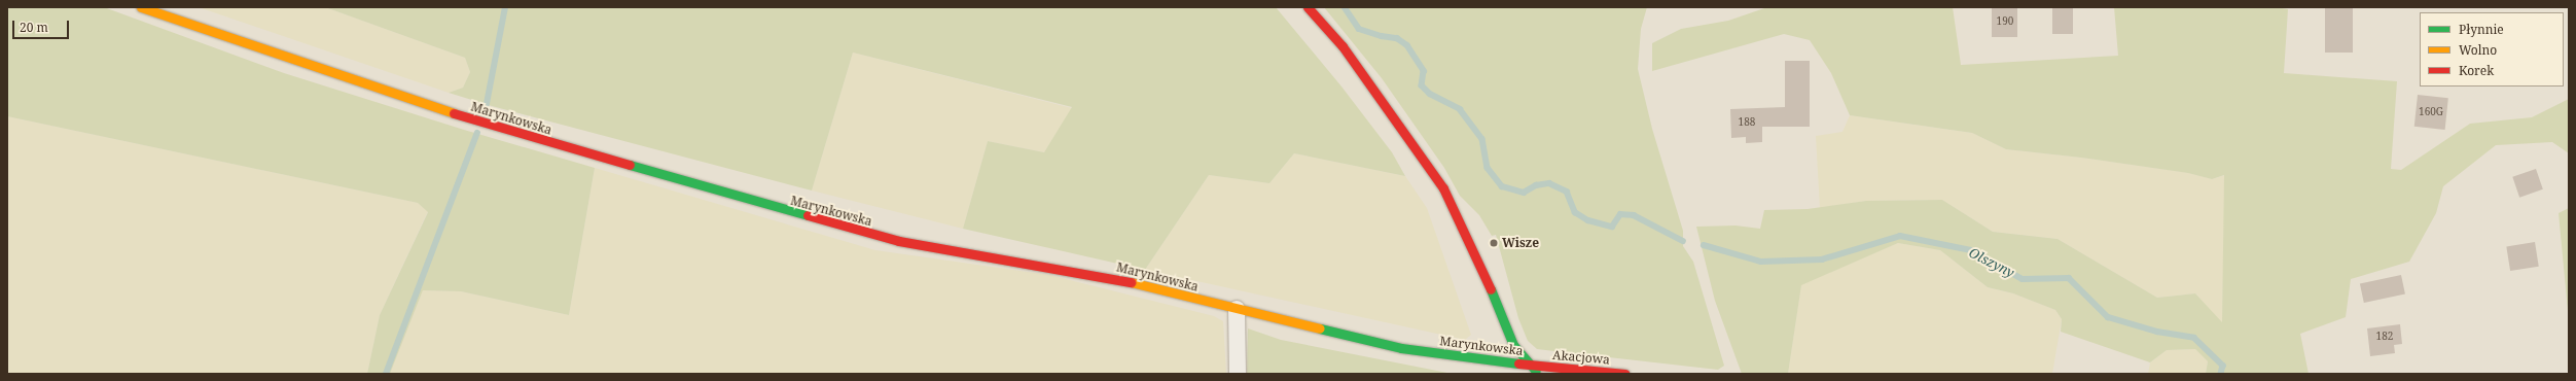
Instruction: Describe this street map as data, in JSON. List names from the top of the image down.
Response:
{
  "streets": {
    "street": ["Marynkowska", "Akacjowa"]
  },
  "crossings": [
    ["Marynkowska", "Akacjowa"]
  ],
  "water": ["Olszyny"],
  "places": ["Wisze"],
  "house_numbers": [
    "190",
    "160G",
    "188",
    "182"
  ],
  "legend": ["Płynnie", "Wolno", "Korek"],
  "scale_bar": "20 m"
}
